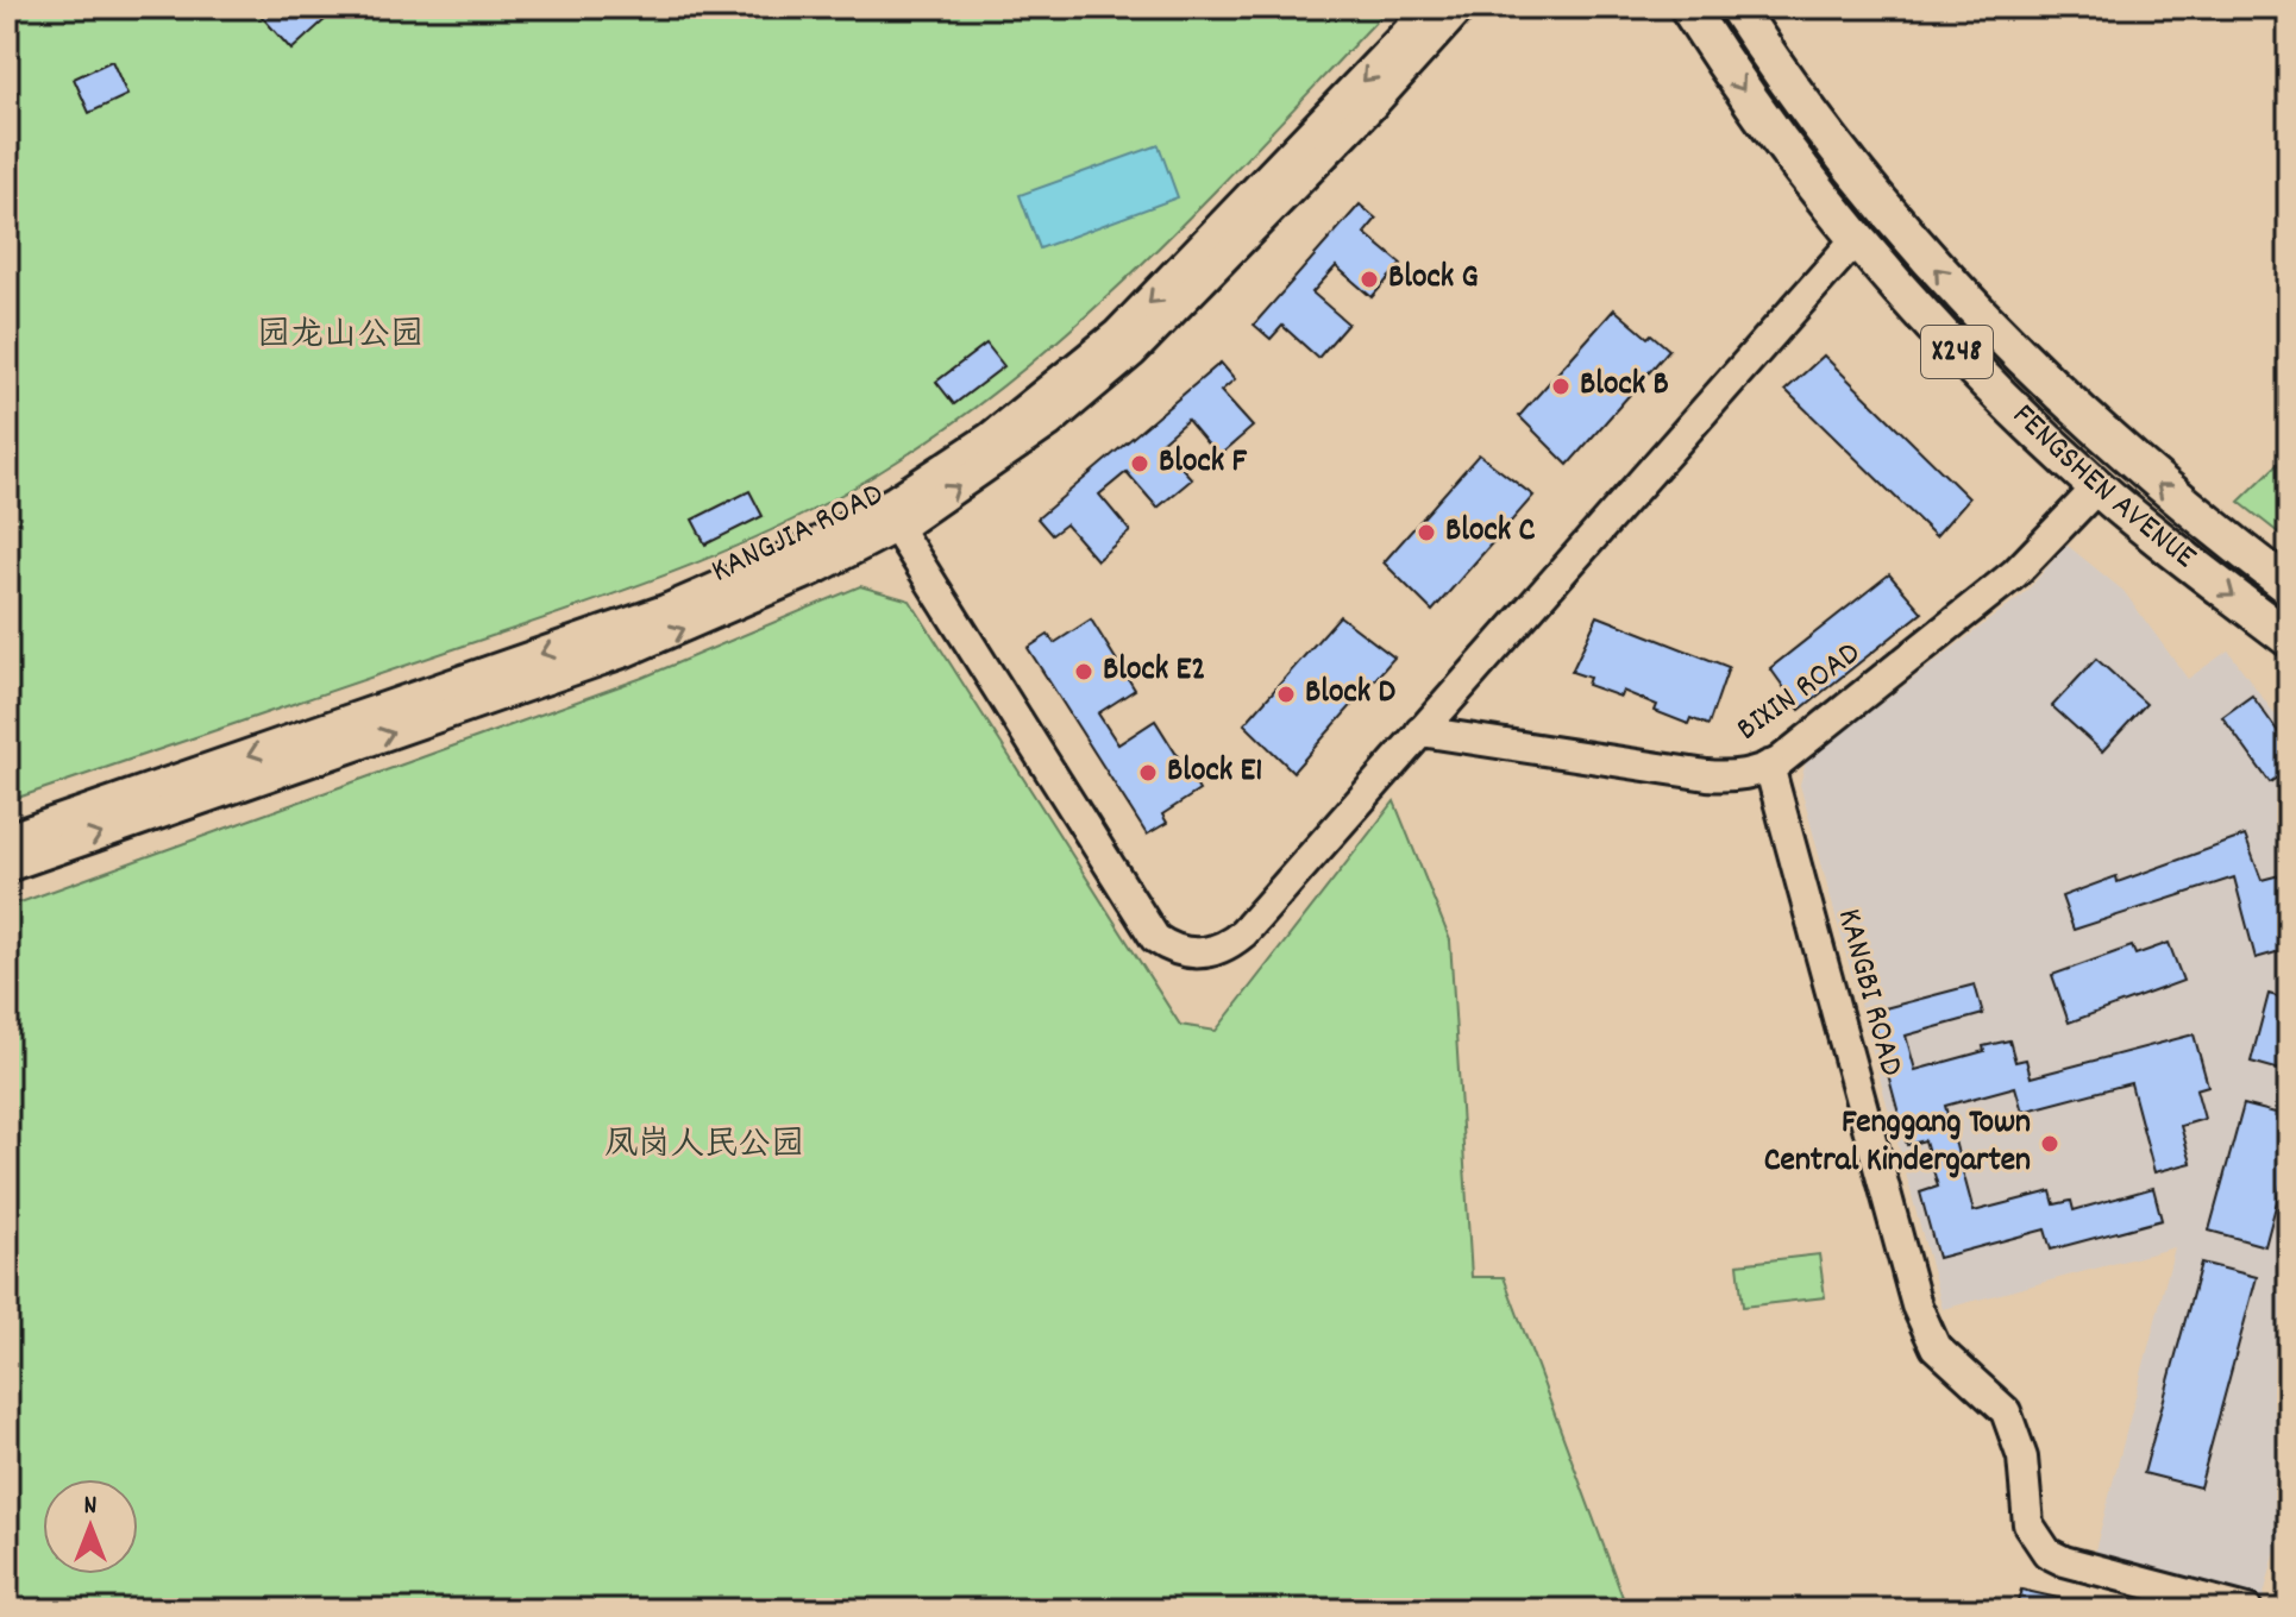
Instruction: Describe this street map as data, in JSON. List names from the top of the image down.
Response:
{
  "streets": {
    "main road": ["X248", "FENGSHEN AVENUE"],
    "street": ["KANGJIA ROAD", "BIXIN ROAD", "KANGBI ROAD"]
  },
  "crossings": [
    ["FENGSHEN AVENUE", "BIXIN ROAD"],
    ["BIXIN ROAD", "KANGBI ROAD"]
  ],
  "parks": ["园龙山公园", "凤岗人民公园"],
  "places": [
    "Block G",
    "Block B",
    "Block F",
    "Block C",
    "Block E2",
    "Block D",
    "Block E1",
    "Fenggang Town Central Kindergarten"
  ],
  "north": "top"
}
